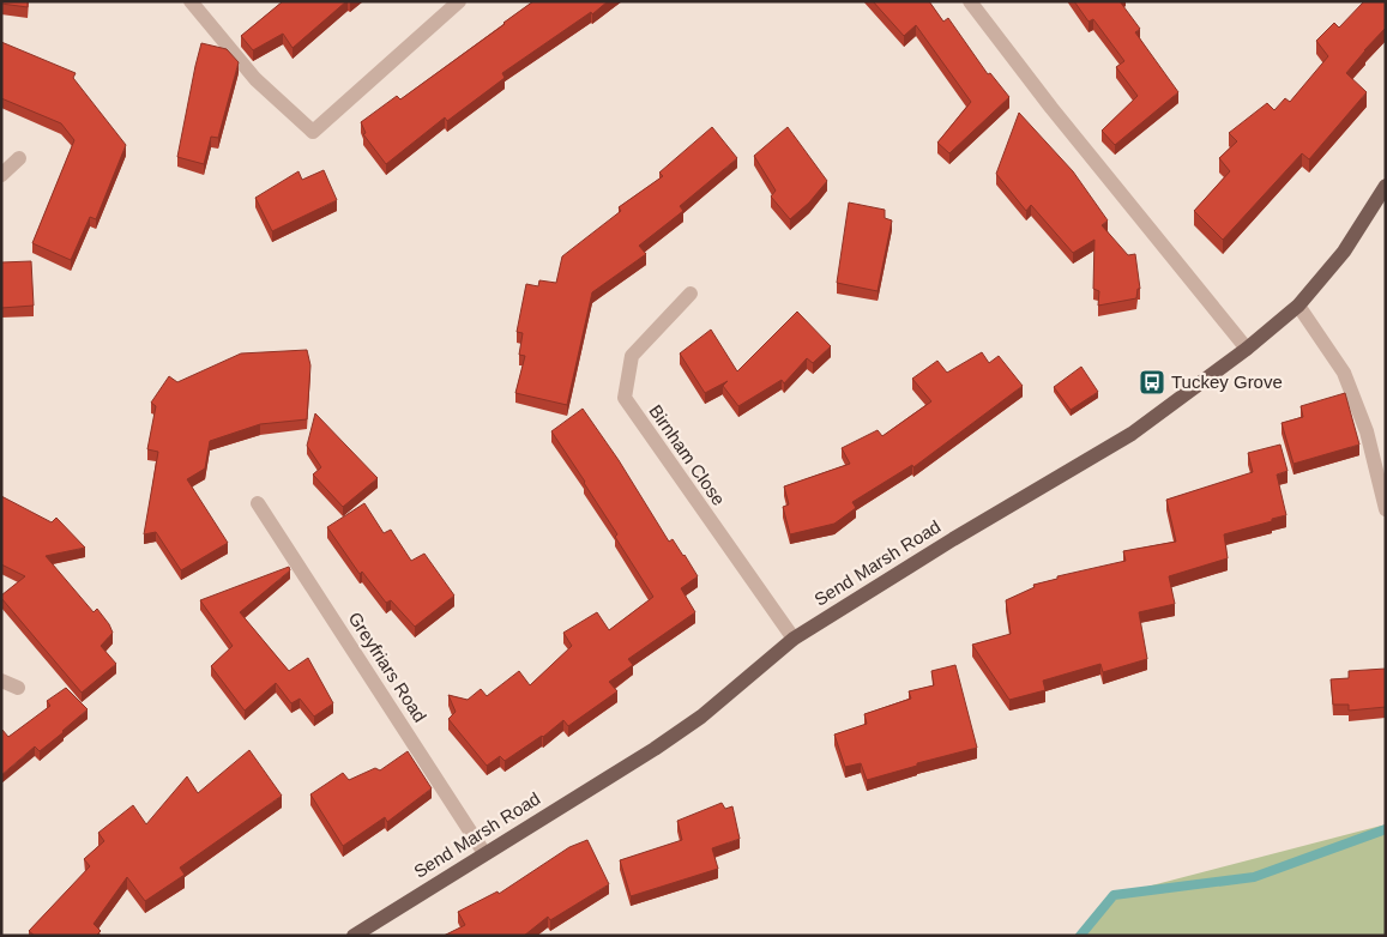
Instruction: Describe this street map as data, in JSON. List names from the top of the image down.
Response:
{
  "streets": {
    "main road": ["Send Marsh Road"],
    "street": ["Birnham Close", "Greyfriars Road"]
  },
  "crossings": [
    ["Birnham Close", "Send Marsh Road"],
    ["Send Marsh Road", "Greyfriars Road"]
  ],
  "places": {
    "bus stop": ["Tuckey Grove"]
  }
}
